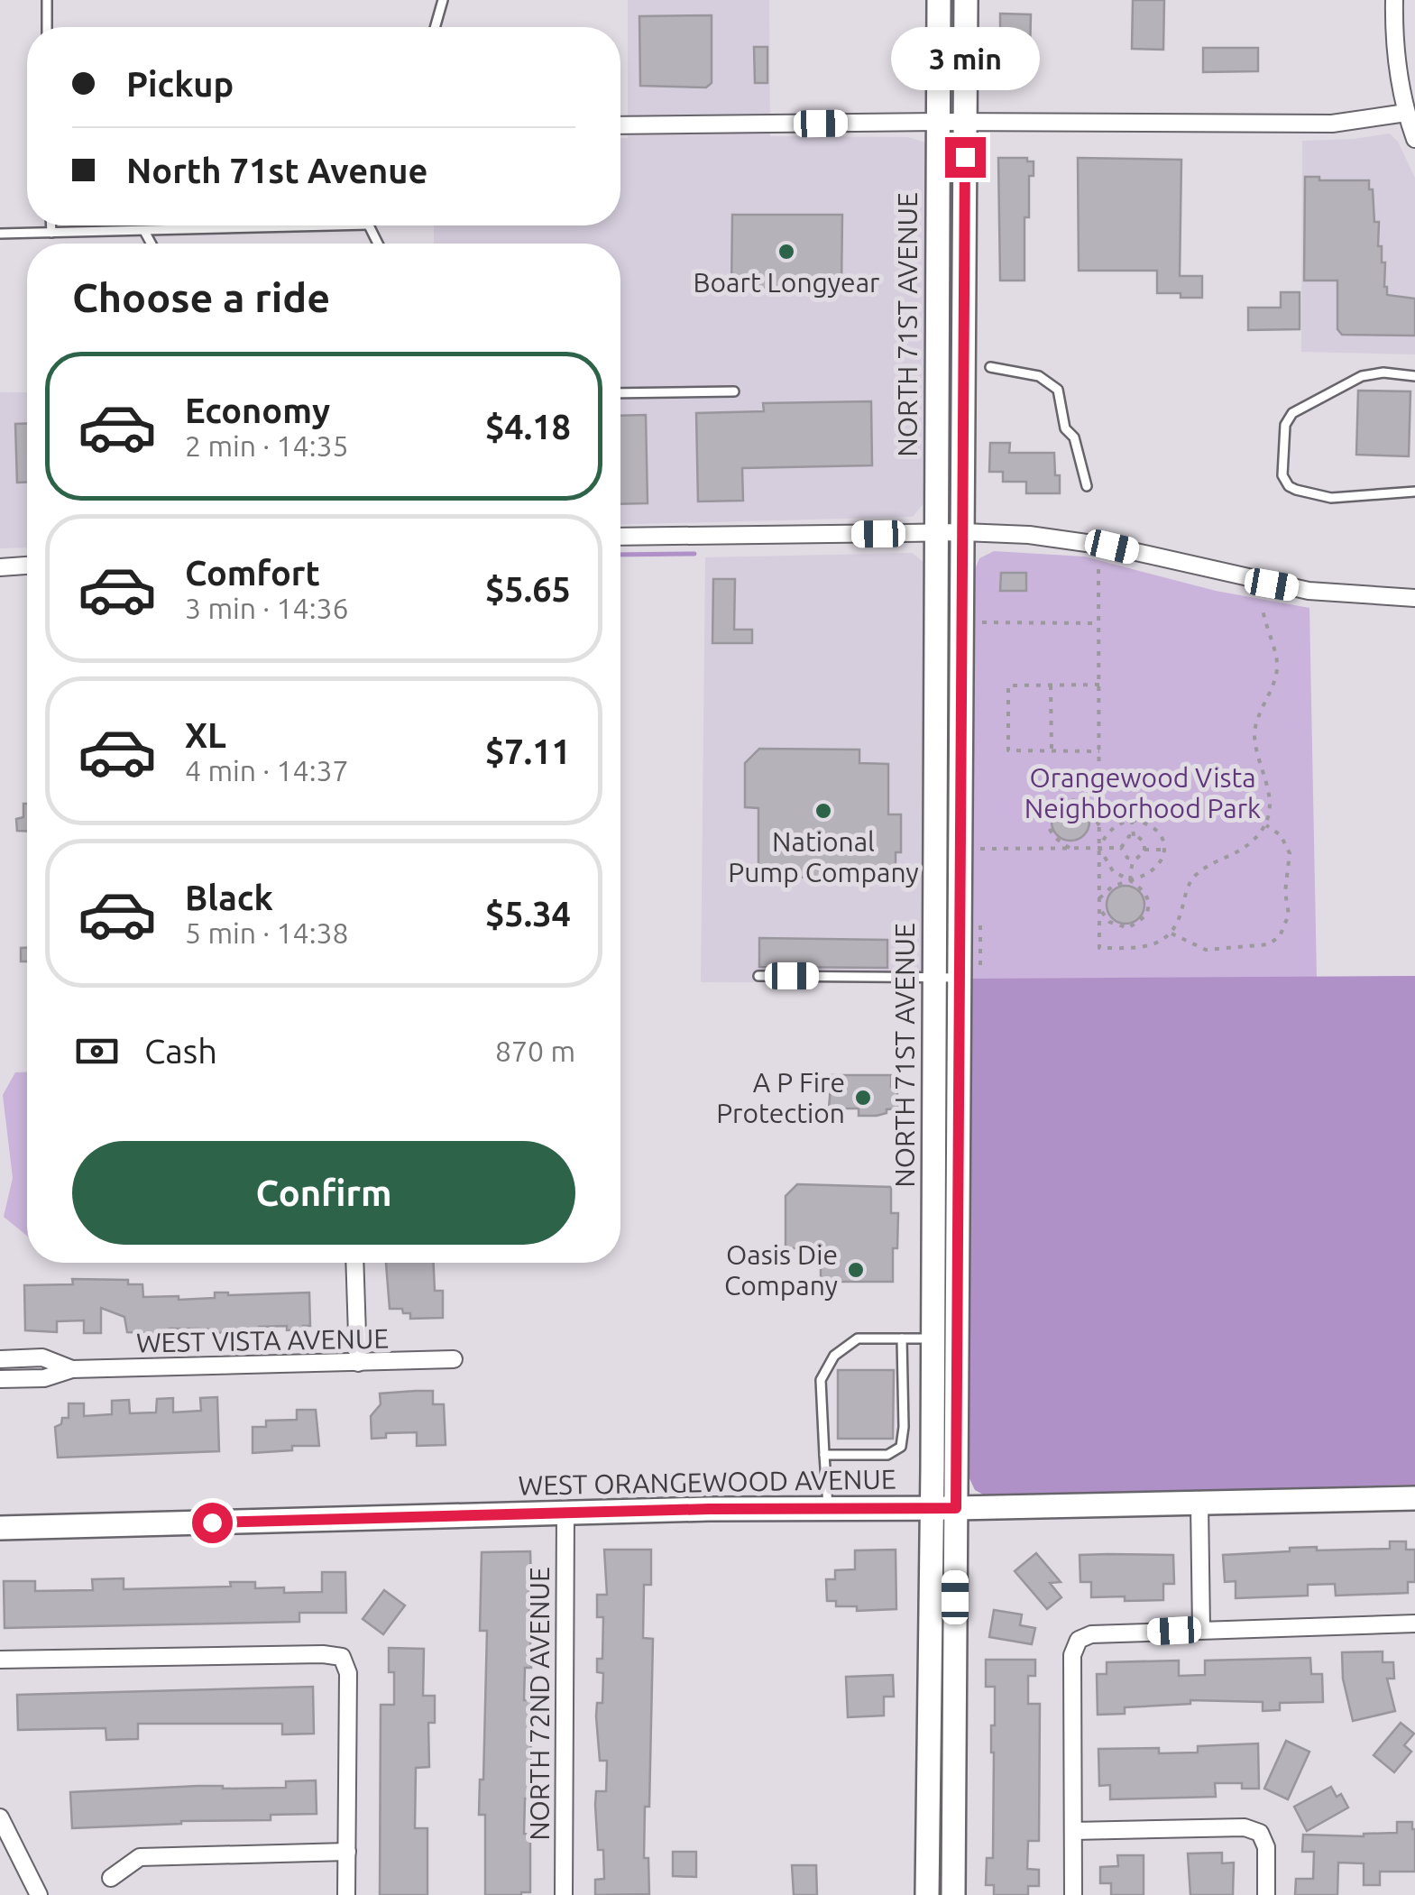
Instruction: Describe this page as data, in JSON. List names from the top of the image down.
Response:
{
  "streets": {
    "street": [
      "NORTH 71ST AVENUE",
      "WEST VISTA AVENUE",
      "WEST ORANGEWOOD AVENUE",
      "NORTH 72ND AVENUE"
    ]
  },
  "crossings": [
    ["NORTH 71ST AVENUE", "WEST ORANGEWOOD AVENUE"],
    ["WEST ORANGEWOOD AVENUE", "NORTH 72ND AVENUE"]
  ],
  "parks": ["Orangewood Vista Neighborhood Park"],
  "places": [
    "Boart Longyear",
    "National Pump Company",
    "A P Fire Protection",
    "Oasis Die Company"
  ],
  "page": {
    "bubble": "3 min",
    "banner": ["Pickup", "North 71st Avenue"],
    "heading": "Choose a ride",
    "list": [
      {
        "name": "Economy",
        "note": "2 min · 14:35",
        "value": "$4.18"
      },
      {
        "name": "Comfort",
        "note": "3 min · 14:36",
        "value": "$5.65"
      },
      {
        "name": "XL",
        "note": "4 min · 14:37",
        "value": "$7.11"
      },
      {
        "name": "Black",
        "note": "5 min · 14:38",
        "value": "$5.34"
      }
    ],
    "pay": ["Cash", "870 m"],
    "buttons": "Confirm"
  }
}
